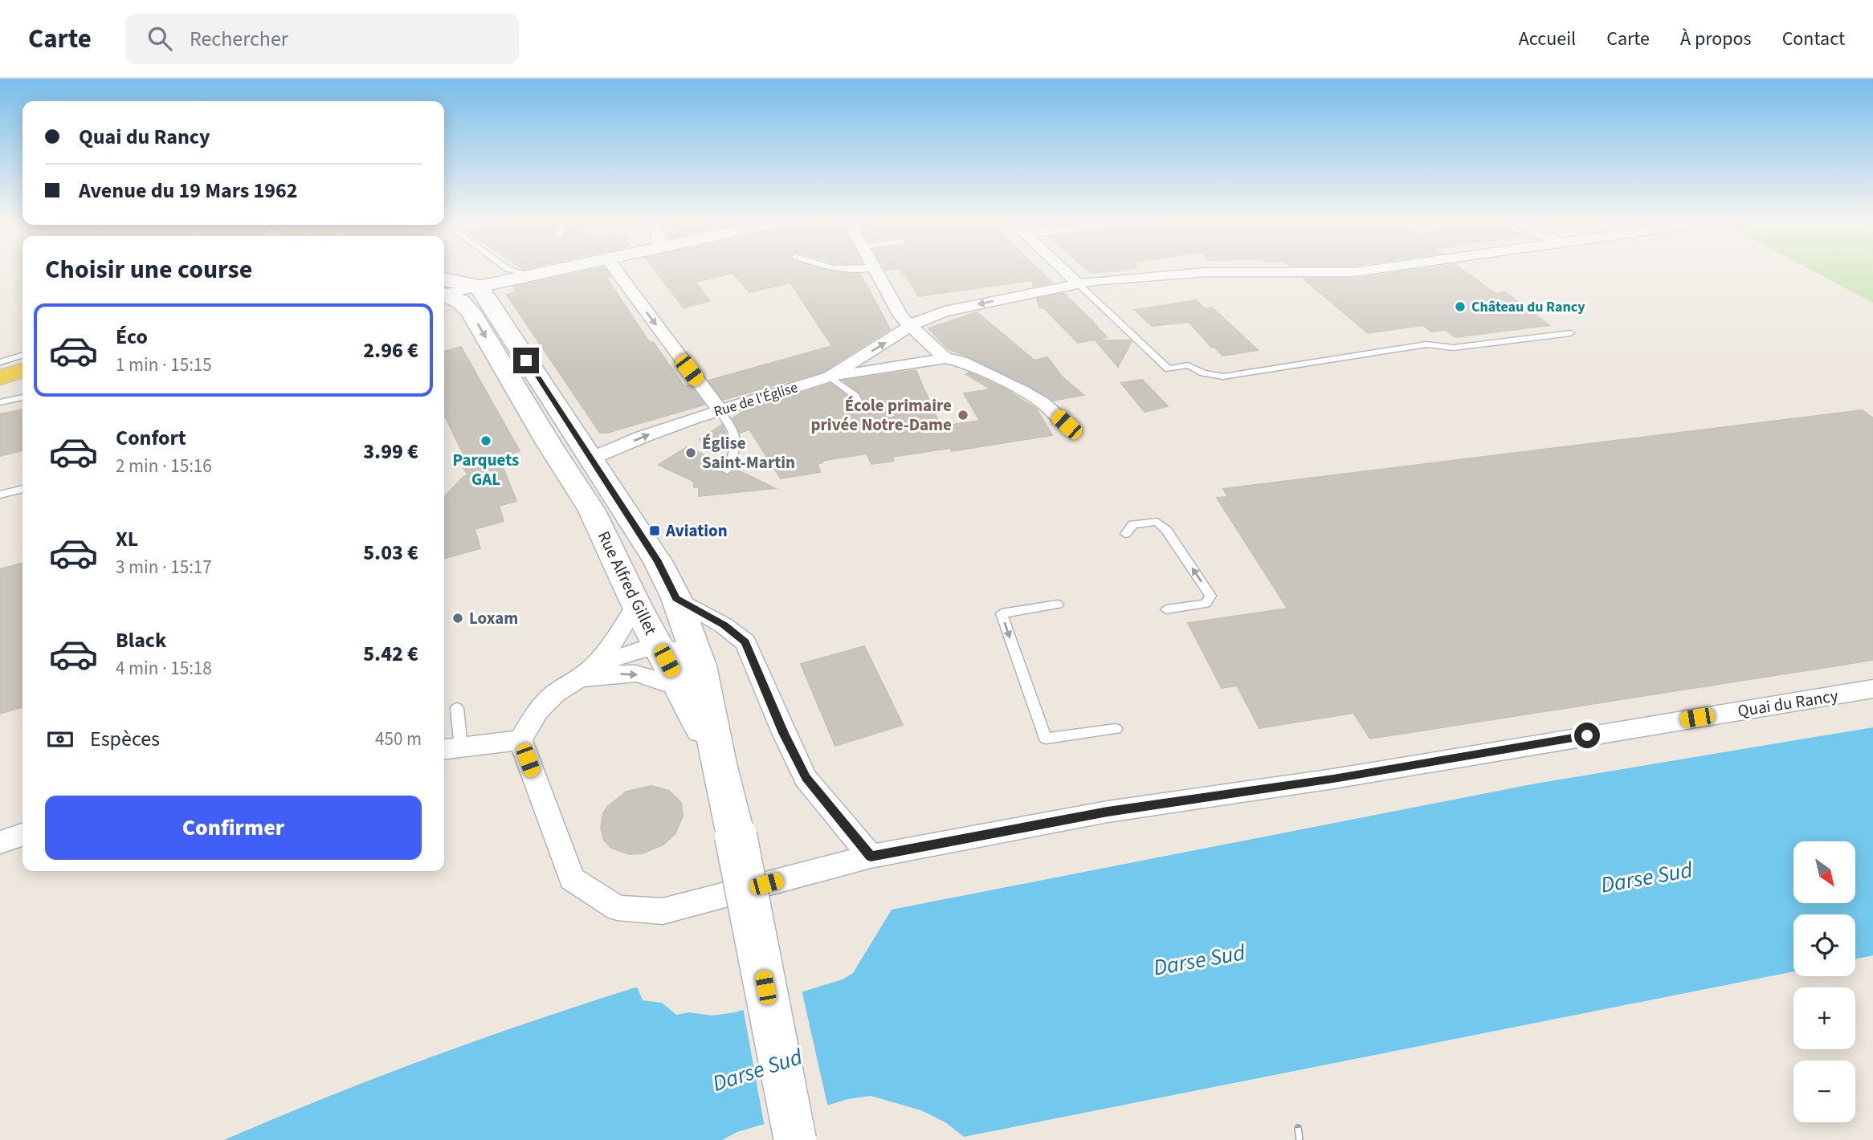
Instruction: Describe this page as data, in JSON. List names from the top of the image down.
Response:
{
  "streets": {
    "main road": ["Rue Alfred Gillet"],
    "street": ["Rue de l'Église", "Quai du Rancy"]
  },
  "crossings": [
    ["Rue de l'Église", "Rue Alfred Gillet"]
  ],
  "water": ["Darse Sud"],
  "places": {
    "other": [
      "Château du Rancy",
      "École primaire privée Notre-Dame",
      "Parquets GAL",
      "Église Saint-Martin",
      "Loxam"
    ],
    "transit": ["Aviation"]
  },
  "north": "bottom right",
  "page": {
    "header": "Carte",
    "search": "Rechercher",
    "nav": [
      "Accueil",
      "Carte",
      "À propos",
      "Contact"
    ],
    "banner": ["Quai du Rancy", "Avenue du 19 Mars 1962"],
    "heading": "Choisir une course",
    "list": [
      {
        "name": "Éco",
        "note": "1 min · 15:15",
        "value": "2.96 €"
      },
      {
        "name": "Confort",
        "note": "2 min · 15:16",
        "value": "3.99 €"
      },
      {
        "name": "XL",
        "note": "3 min · 15:17",
        "value": "5.03 €"
      },
      {
        "name": "Black",
        "note": "4 min · 15:18",
        "value": "5.42 €"
      }
    ],
    "pay": ["Espèces", "450 m"],
    "buttons": "Confirmer",
    "map_buttons": ["+", "−"]
  }
}
